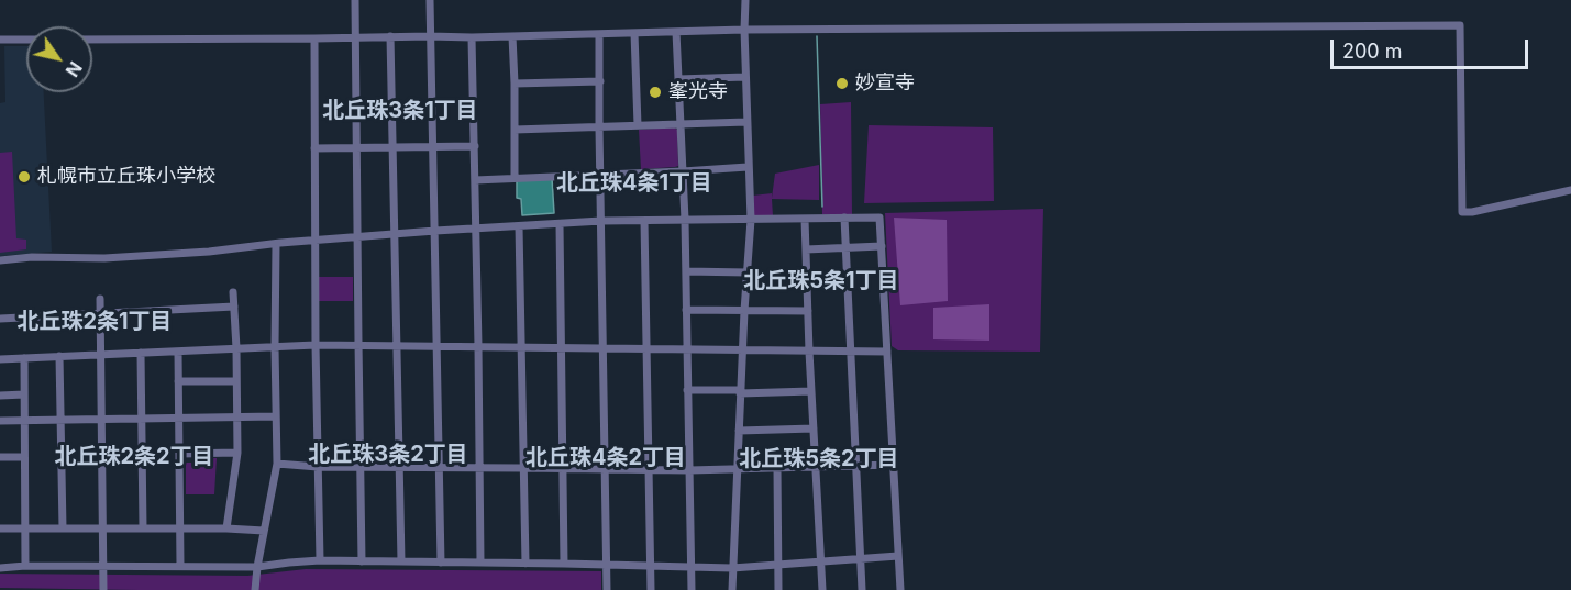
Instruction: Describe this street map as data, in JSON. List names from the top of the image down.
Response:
{
  "districts": [
    "北丘珠3条1丁目",
    "北丘珠4条1丁目",
    "北丘珠5条1丁目",
    "北丘珠2条1丁目",
    "北丘珠3条2丁目",
    "北丘珠2条2丁目",
    "北丘珠4条2丁目",
    "北丘珠5条2丁目"
  ],
  "places": ["妙宣寺", "峯光寺", "札幌市立丘珠小学校"],
  "scale_bar": "200 m",
  "north": "bottom right"
}
